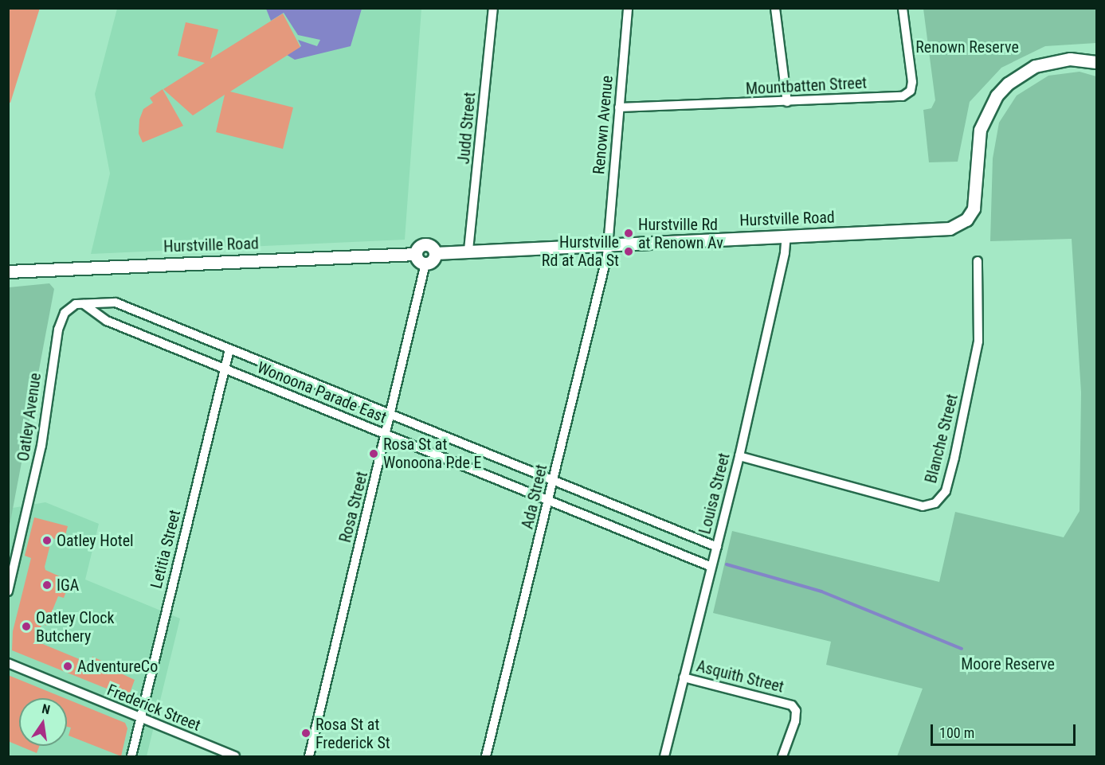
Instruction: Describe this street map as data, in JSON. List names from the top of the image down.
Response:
{
  "streets": {
    "main road": ["Hurstville Road"],
    "street": [
      "Mountbatten Street",
      "Renown Avenue",
      "Judd Street",
      "Wonoona Parade East",
      "Oatley Avenue",
      "Blanche Street",
      "Louisa Street",
      "Ada Street",
      "Rosa Street",
      "Letitia Street",
      "Asquith Street",
      "Frederick Street"
    ]
  },
  "crossings": [
    ["Mountbatten Street", "Renown Avenue"],
    ["Renown Avenue", "Hurstville Road"],
    ["Renown Avenue", "Ada Street"],
    ["Judd Street", "Hurstville Road"],
    ["Hurstville Road", "Louisa Street"],
    ["Hurstville Road", "Ada Street"],
    ["Hurstville Road", "Rosa Street"],
    ["Wonoona Parade East", "Oatley Avenue"],
    ["Wonoona Parade East", "Louisa Street"],
    ["Wonoona Parade East", "Ada Street"],
    ["Wonoona Parade East", "Rosa Street"],
    ["Wonoona Parade East", "Letitia Street"],
    ["Blanche Street", "Louisa Street"],
    ["Louisa Street", "Asquith Street"],
    ["Letitia Street", "Frederick Street"]
  ],
  "parks": ["Renown Reserve", "Moore Reserve"],
  "places": [
    "Hurstville Rd at Renown Av",
    "Hurstville Rd at Ada St",
    "Rosa St at Wonoona Pde E",
    "Oatley Hotel",
    "IGA",
    "Oatley Clock Butchery",
    "AdventureCo",
    "Rosa St at Frederick St"
  ],
  "scale_bar": "100 m",
  "north": "top"
}
